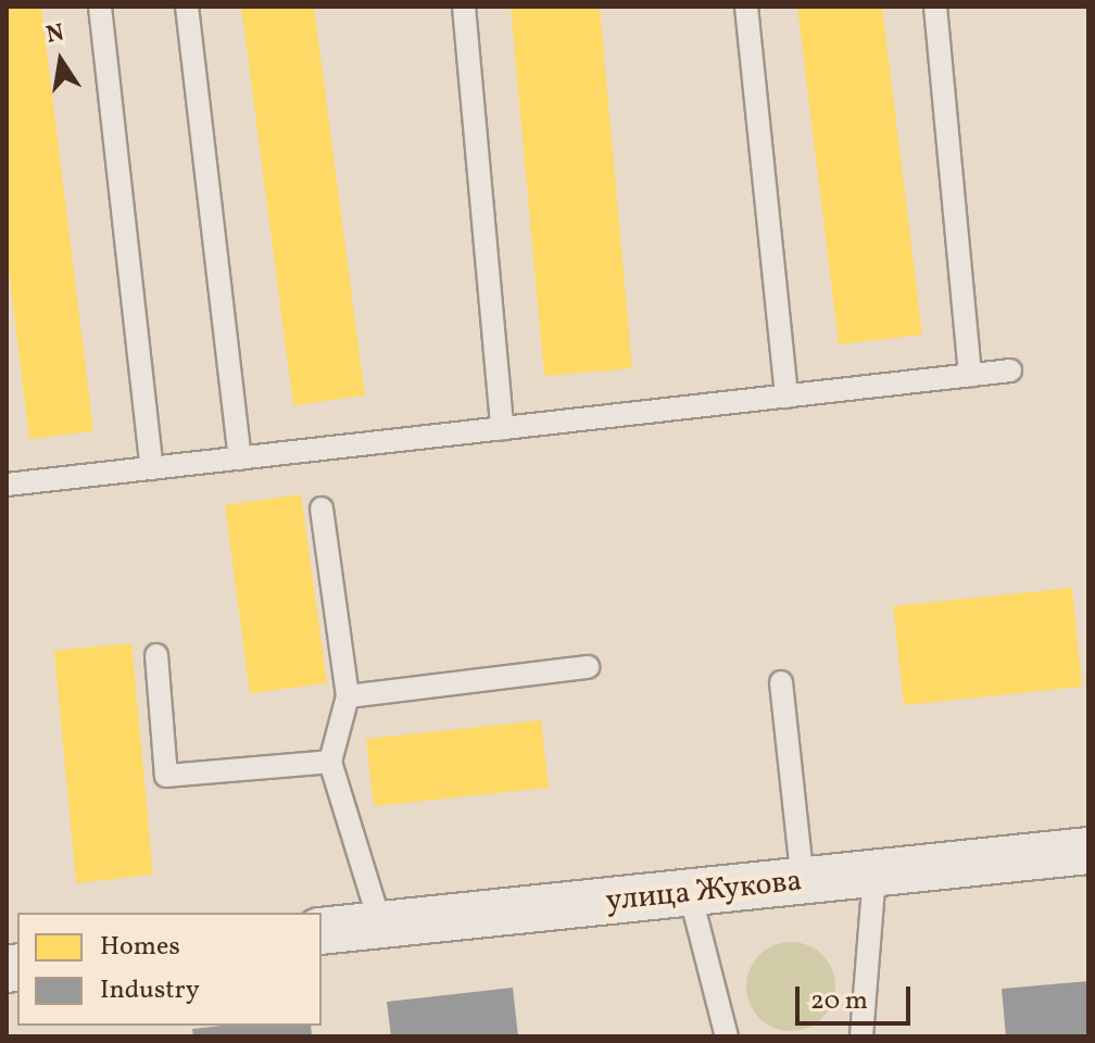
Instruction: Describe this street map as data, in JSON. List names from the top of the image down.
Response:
{
  "streets": {
    "street": ["улица Жукова"]
  },
  "legend": ["Homes", "Industry"],
  "scale_bar": "20 m",
  "north": "top"
}
